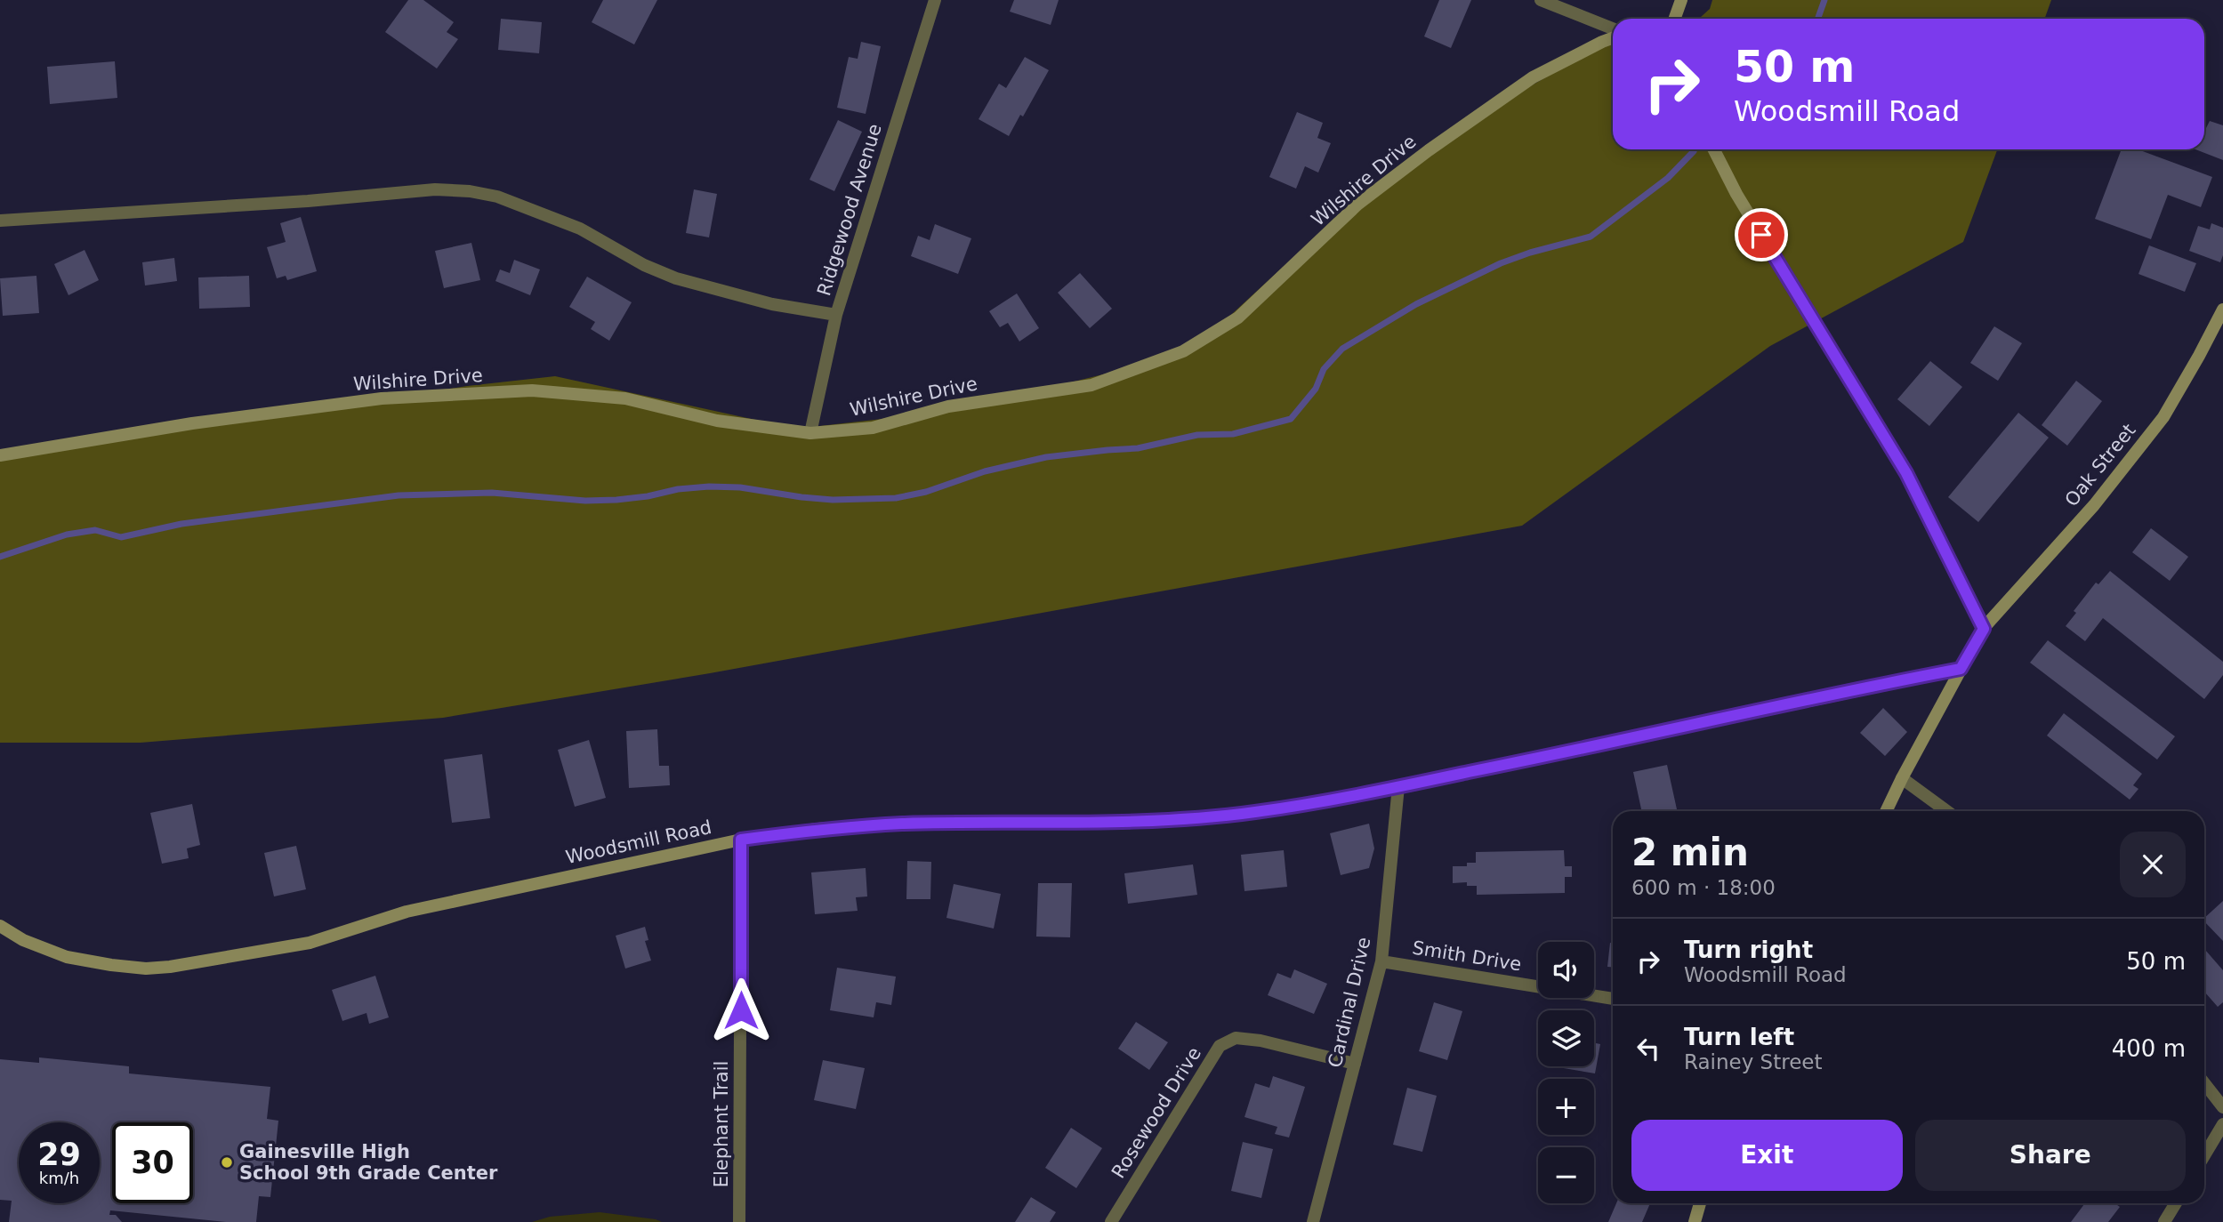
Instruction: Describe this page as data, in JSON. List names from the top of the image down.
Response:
{
  "streets": {
    "street": [
      "Wilshire Drive",
      "Ridgewood Avenue",
      "Oak Street",
      "Woodsmill Road",
      "Smith Drive",
      "Cardinal Drive",
      "Rosewood Drive",
      "Elephant Trail"
    ]
  },
  "crossings": [
    ["Wilshire Drive", "Ridgewood Avenue"],
    ["Oak Street", "Woodsmill Road"],
    ["Woodsmill Road", "Cardinal Drive"],
    ["Woodsmill Road", "Elephant Trail"],
    ["Smith Drive", "Cardinal Drive"],
    ["Cardinal Drive", "Rosewood Drive"]
  ],
  "places": ["Gainesville High School 9th Grade Center"],
  "page": {
    "turn": ["50 m", "Woodsmill Road"],
    "heading": ["2 min", "600 m · 18:00"],
    "list": [
      {
        "name": "Turn right",
        "note": "Woodsmill Road",
        "value": "50 m"
      },
      {
        "name": "Turn left",
        "note": "Rainey Street",
        "value": "400 m"
      }
    ],
    "map_buttons": ["+", "−"],
    "buttons": ["Exit", "Share"],
    "speed": "29 km/h",
    "limit": "30"
  }
}
